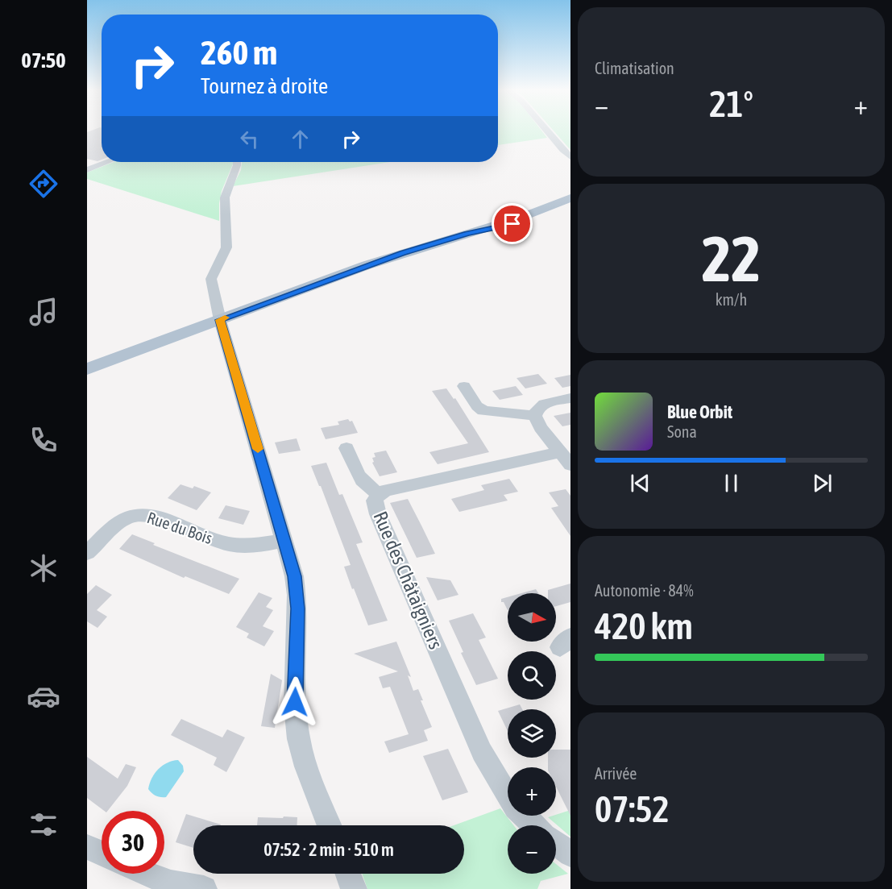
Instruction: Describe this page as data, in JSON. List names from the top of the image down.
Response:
{
  "streets": {
    "street": ["Rue du Bois", "Rue des Châtaigniers"]
  },
  "north": "right",
  "page": {
    "tabs": "07:50",
    "tile": [
      "Climatisation",
      ["22", "km/h"],
      ["Autonomie · 84%", "420 km"],
      ["Arrivée", "07:52"]
    ],
    "turn": ["260 m", "Tournez à droite"],
    "heat": ["−", "21°", "+"],
    "song": ["Blue Orbit", "Sona"],
    "map_buttons": ["+", "−"],
    "limit": "30",
    "trip": "07:52 · 2 min · 510 m"
  }
}
